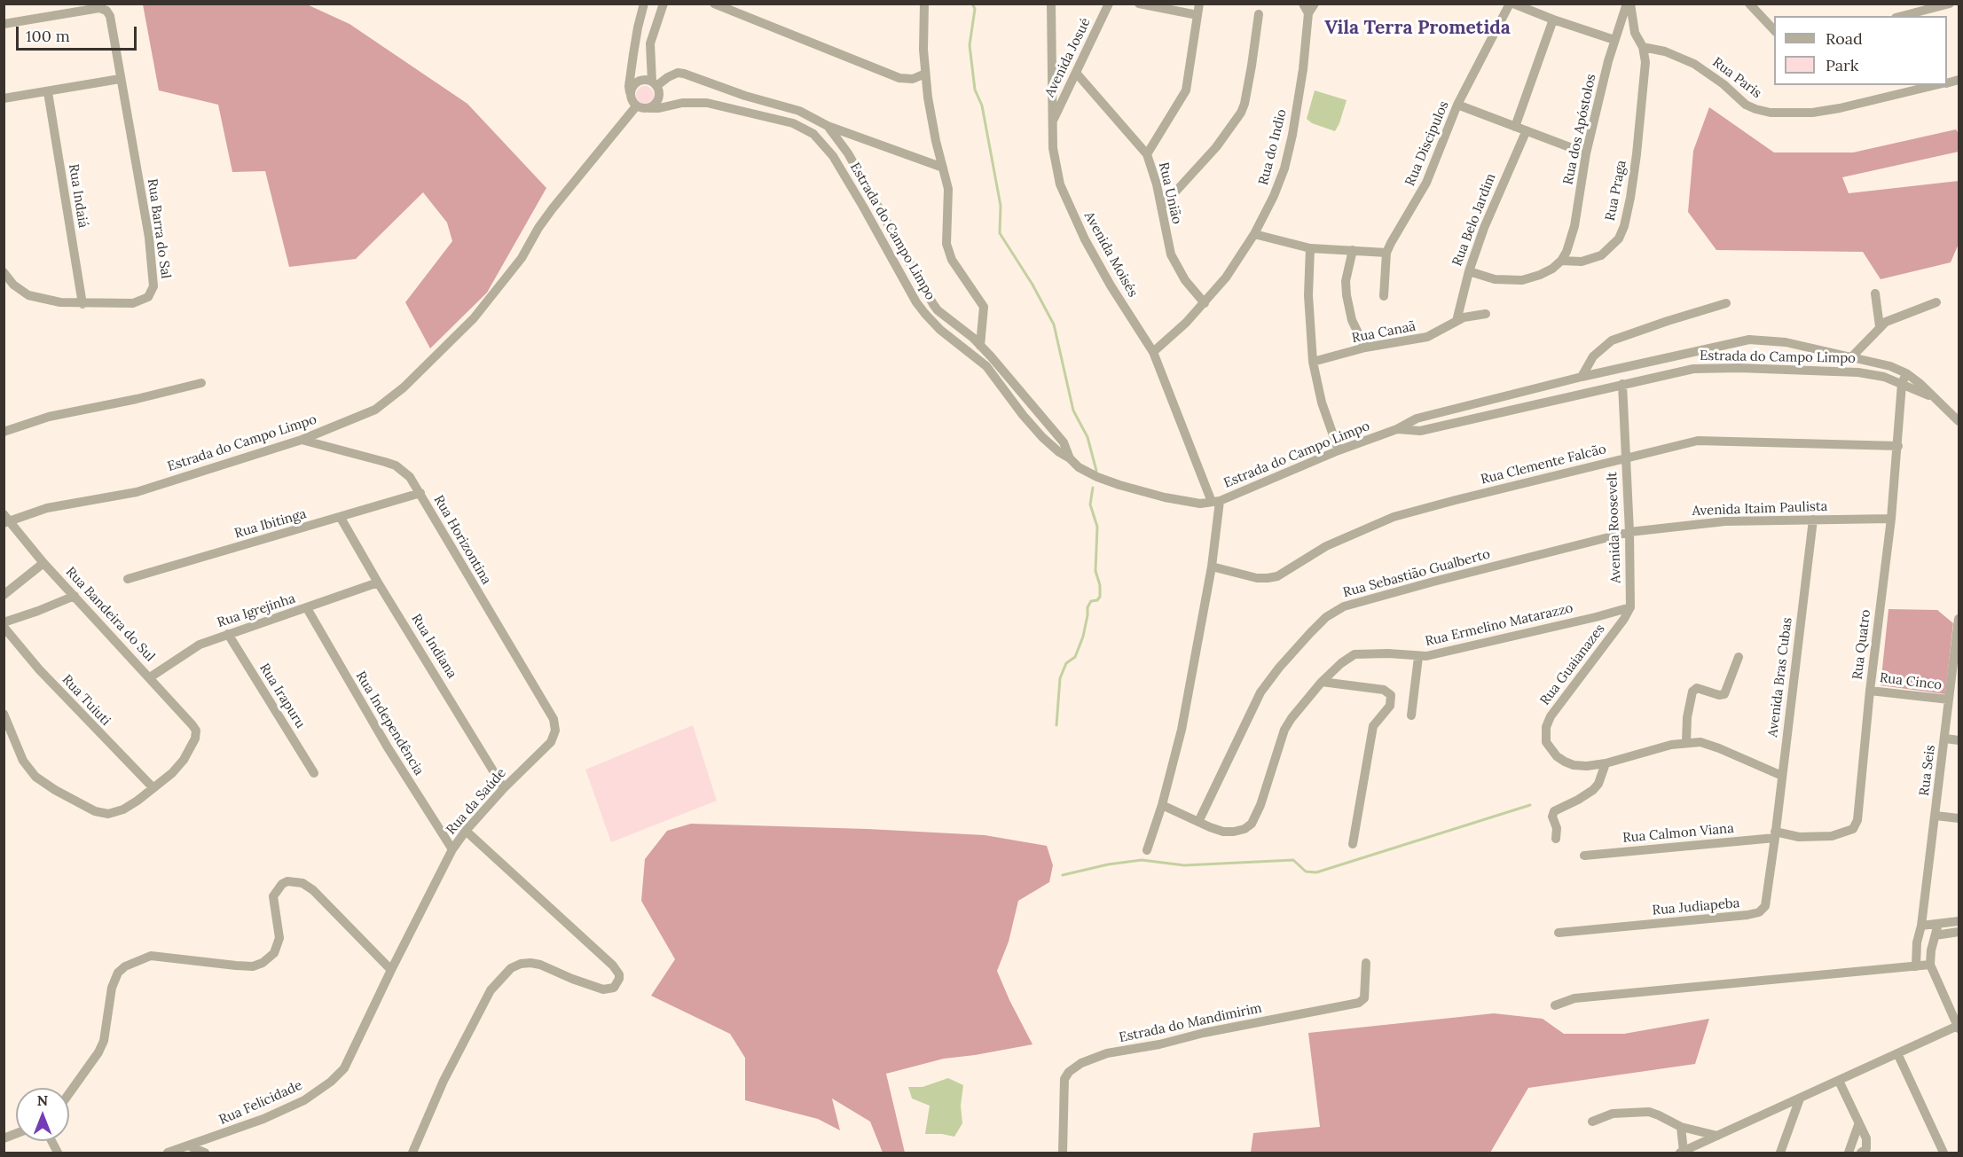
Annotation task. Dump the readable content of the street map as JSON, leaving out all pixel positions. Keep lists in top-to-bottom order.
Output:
{
  "streets": {
    "street": [
      "Avenida Josué",
      "Rua Paris",
      "Rua dos Apóstolos",
      "Rua Discipulos",
      "Rua do Indio",
      "Rua Praga",
      "Rua União",
      "Rua Indaiá",
      "Rua Belo Jardim",
      "Rua Barra do Sal",
      "Estrada do Campo Limpo",
      "Avenida Moisés",
      "Rua Canaã",
      "Rua Clemente Falcão",
      "Avenida Itaim Paulista",
      "Rua Ibitinga",
      "Avenida Roosevelt",
      "Rua Horizontina",
      "Rua Sebastião Gualberto",
      "Rua Igrejinha",
      "Rua Bandeira do Sul",
      "Rua Ermelino Matarazzo",
      "Rua Quatro",
      "Rua Indiana",
      "Rua Guaianazes",
      "Avenida Bras Cubas",
      "Rua Cinco",
      "Rua Irapuru",
      "Rua Tuiuti",
      "Rua Independência",
      "Rua Seis",
      "Rua da Saúde",
      "Rua Calmon Viana",
      "Rua Judiapeba",
      "Estrada do Mandimirim",
      "Rua Felicidade"
    ]
  },
  "crossings": [
    ["Avenida Josué", "Rua União"],
    ["Avenida Josué", "Avenida Moisés"],
    ["Rua Paris", "Rua Praga"],
    ["Rua dos Apóstolos", "Rua Praga"],
    ["Rua do Indio", "Rua União"],
    ["Rua do Indio", "Avenida Moisés"],
    ["Rua Indaiá", "Rua Barra do Sal"],
    ["Rua Belo Jardim", "Rua Canaã"],
    ["Estrada do Campo Limpo", "Avenida Moisés"],
    ["Estrada do Campo Limpo", "Avenida Roosevelt"],
    ["Estrada do Campo Limpo", "Rua Horizontina"],
    ["Estrada do Campo Limpo", "Rua Bandeira do Sul"],
    ["Estrada do Campo Limpo", "Rua Quatro"],
    ["Rua Clemente Falcão", "Avenida Roosevelt"],
    ["Rua Clemente Falcão", "Rua Quatro"],
    ["Avenida Itaim Paulista", "Avenida Roosevelt"],
    ["Avenida Itaim Paulista", "Rua Sebastião Gualberto"],
    ["Avenida Itaim Paulista", "Rua Quatro"],
    ["Avenida Itaim Paulista", "Avenida Bras Cubas"],
    ["Rua Ibitinga", "Rua Horizontina"],
    ["Rua Ibitinga", "Rua Indiana"],
    ["Avenida Roosevelt", "Rua Sebastião Gualberto"],
    ["Avenida Roosevelt", "Rua Ermelino Matarazzo"],
    ["Avenida Roosevelt", "Rua Guaianazes"],
    ["Rua Horizontina", "Rua da Saúde"],
    ["Rua Sebastião Gualberto", "Rua Ermelino Matarazzo"],
    ["Rua Igrejinha", "Rua Bandeira do Sul"],
    ["Rua Igrejinha", "Rua Indiana"],
    ["Rua Igrejinha", "Rua Irapuru"],
    ["Rua Igrejinha", "Rua Independência"],
    ["Rua Bandeira do Sul", "Rua Tuiuti"],
    ["Rua Ermelino Matarazzo", "Rua Guaianazes"],
    ["Rua Quatro", "Avenida Bras Cubas"],
    ["Rua Quatro", "Rua Cinco"],
    ["Rua Quatro", "Rua Calmon Viana"],
    ["Rua Quatro", "Rua Judiapeba"],
    ["Rua Indiana", "Rua da Saúde"],
    ["Rua Guaianazes", "Avenida Bras Cubas"],
    ["Avenida Bras Cubas", "Rua Calmon Viana"],
    ["Avenida Bras Cubas", "Rua Judiapeba"],
    ["Rua Cinco", "Rua Seis"],
    ["Rua Independência", "Rua da Saúde"],
    ["Rua da Saúde", "Rua Felicidade"],
    ["Rua Calmon Viana", "Rua Judiapeba"]
  ],
  "districts": ["Vila Terra Prometida"],
  "legend": ["Road", "Park"],
  "scale_bar": "100 m",
  "north": "top"
}
